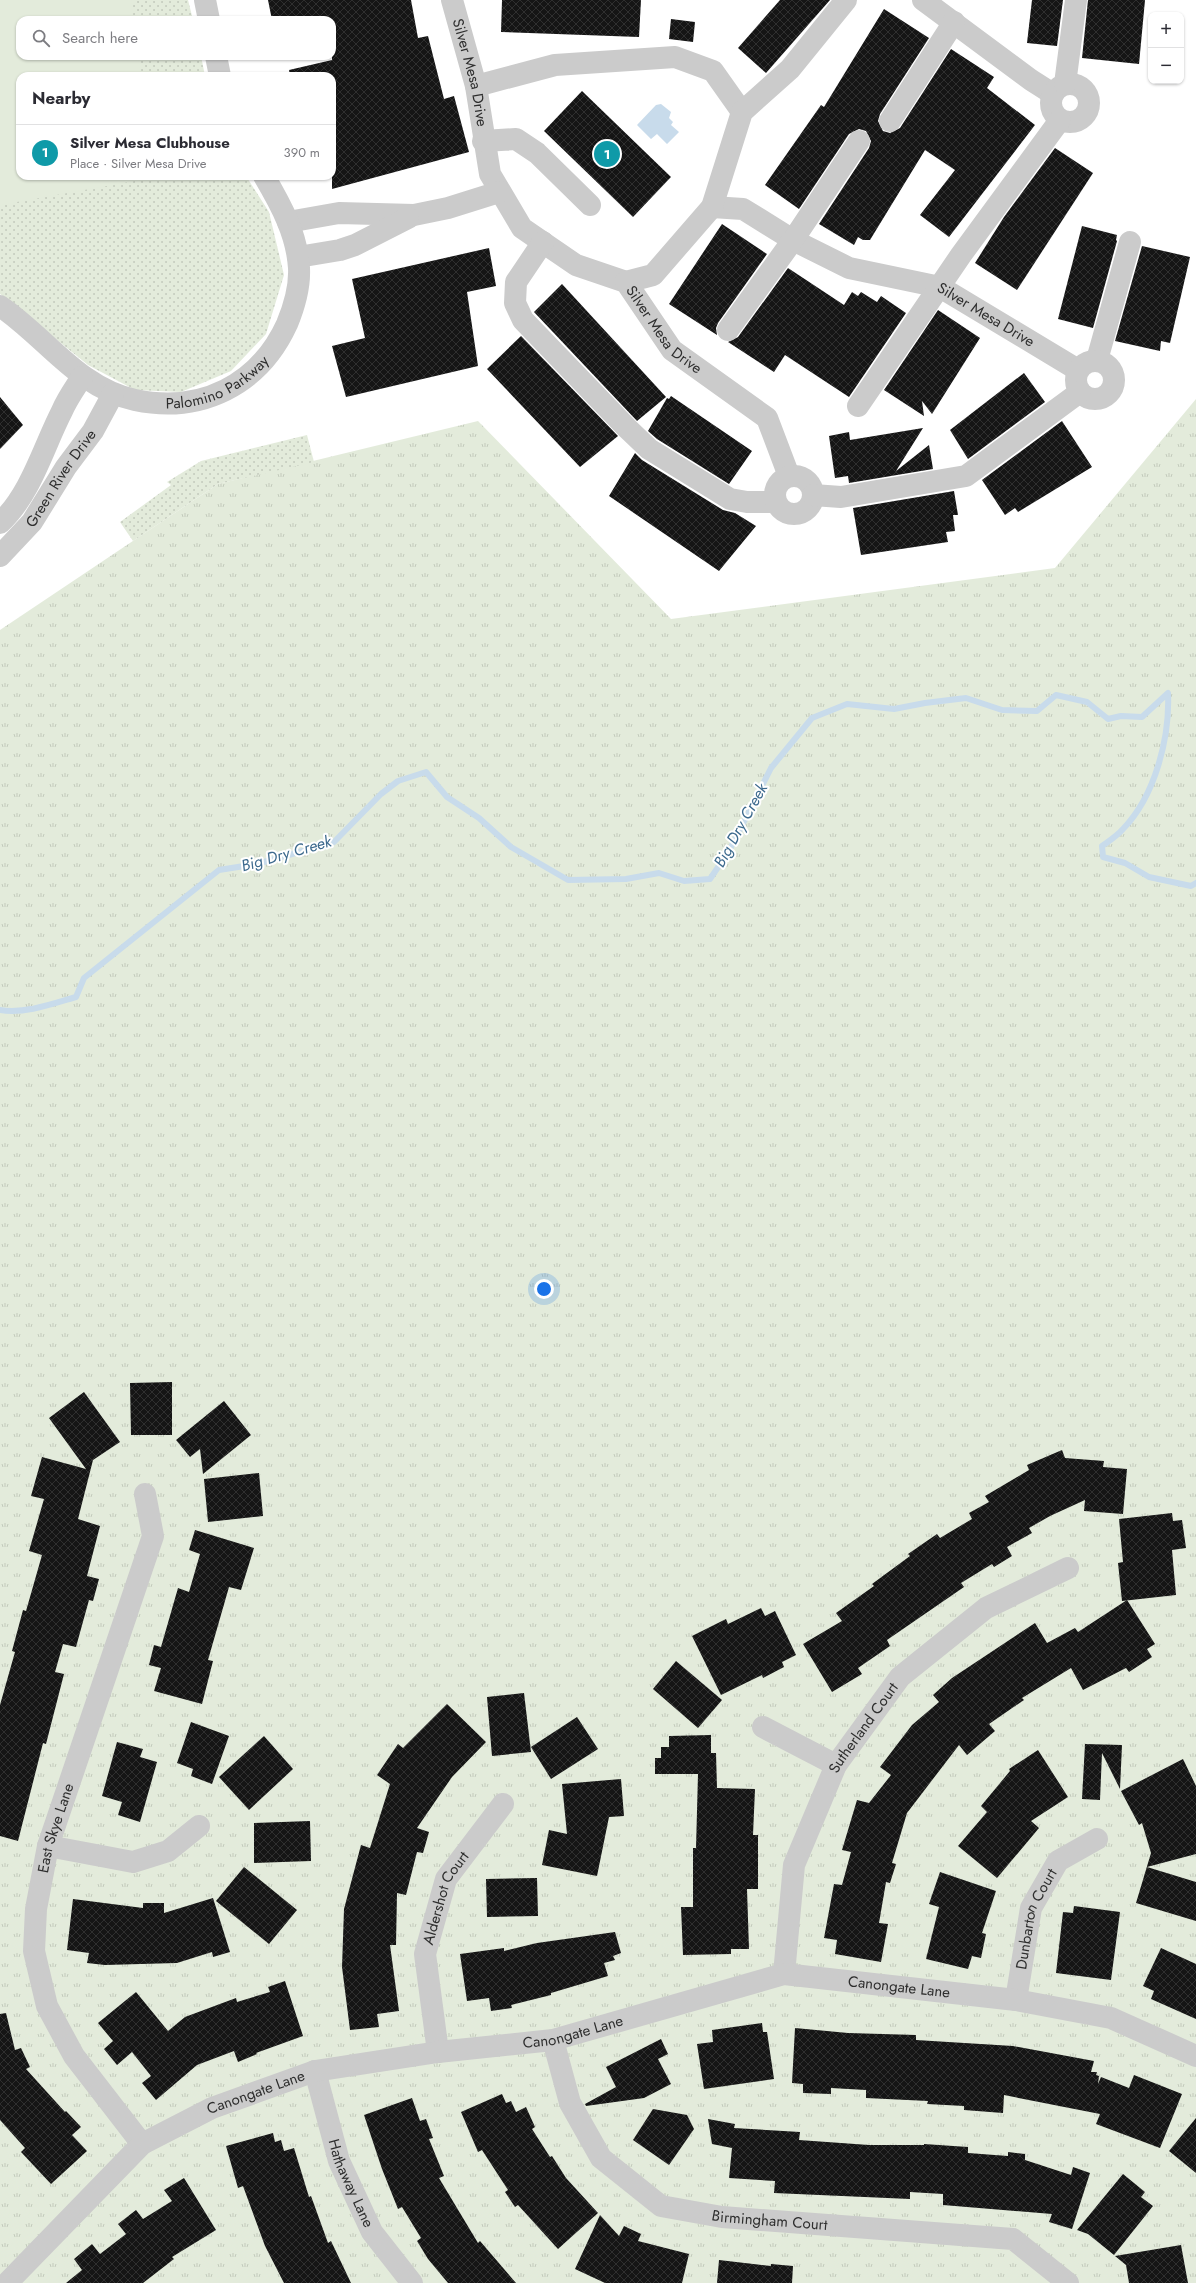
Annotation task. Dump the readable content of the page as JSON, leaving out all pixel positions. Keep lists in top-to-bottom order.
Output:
{
  "streets": {
    "street": [
      "Silver Mesa Drive",
      "Palomino Parkway",
      "Green River Drive",
      "Sutherland Court",
      "East Skye Lane",
      "Aldershot Court",
      "Dunbarton Court",
      "Canongate Lane",
      "Hathaway Lane",
      "Birmingham Court"
    ]
  },
  "crossings": [
    ["Palomino Parkway", "Green River Drive"],
    ["Sutherland Court", "Canongate Lane"],
    ["East Skye Lane", "Canongate Lane"],
    ["Aldershot Court", "Canongate Lane"],
    ["Dunbarton Court", "Canongate Lane"],
    ["Canongate Lane", "Hathaway Lane"],
    ["Canongate Lane", "Birmingham Court"]
  ],
  "water": ["Big Dry Creek"],
  "page": {
    "map_buttons": ["+", "−"],
    "search": "Search here",
    "heading": "Nearby",
    "list": [
      {
        "mark": "1",
        "name": "Silver Mesa Clubhouse",
        "note": "Place · Silver Mesa Drive",
        "value": "390 m"
      }
    ],
    "pins": "1"
  }
}
